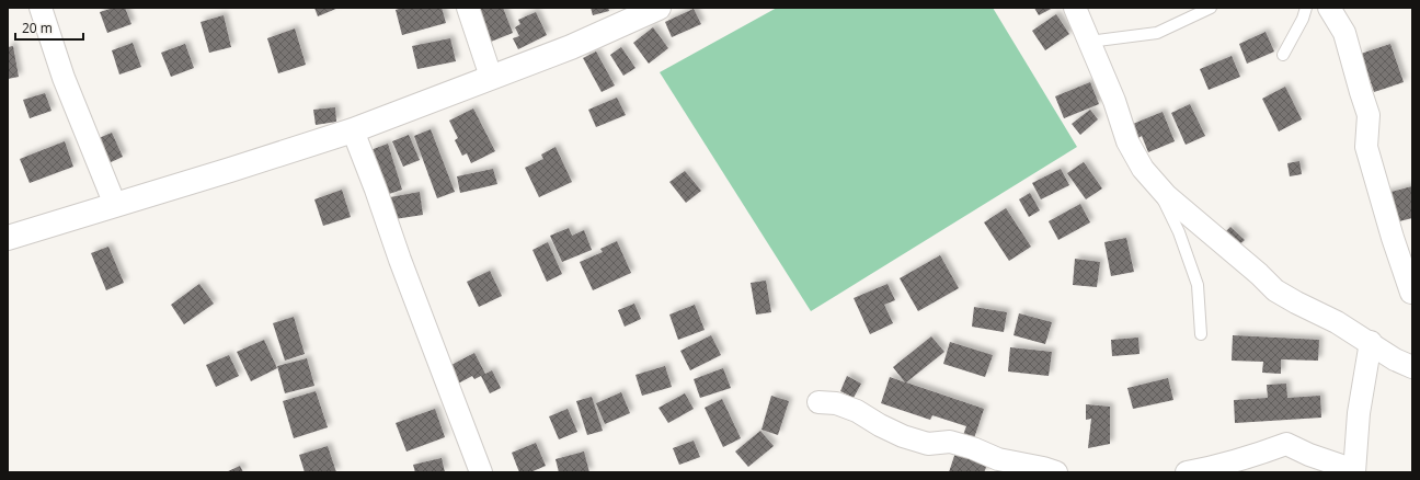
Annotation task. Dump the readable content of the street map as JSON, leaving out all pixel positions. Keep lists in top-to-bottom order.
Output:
{
  "scale_bar": "20 m"
}
